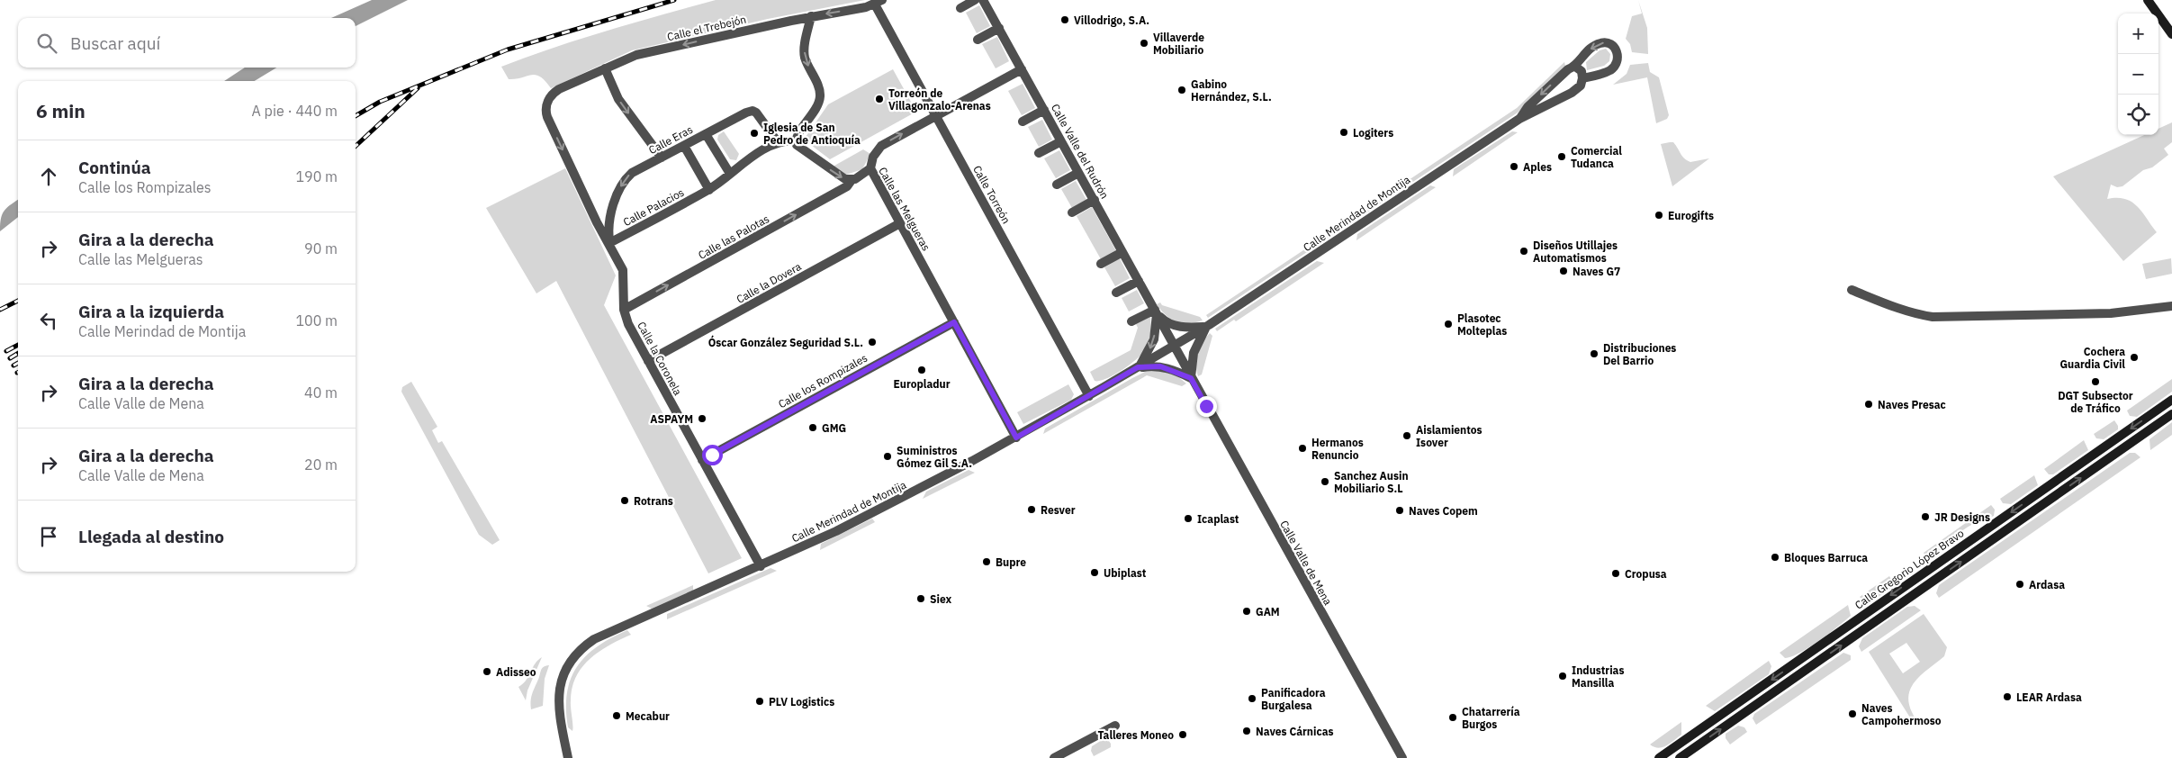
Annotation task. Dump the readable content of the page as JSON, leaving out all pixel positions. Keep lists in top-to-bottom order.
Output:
{
  "streets": {
    "main road": ["Calle Gregorio López Bravo"],
    "street": [
      "Calle el Trebejón",
      "Calle Eras",
      "Calle Valle del Rudrón",
      "Calle Torreón",
      "Calle Palacios",
      "Calle las Melgueras",
      "Calle Merindad de Montija",
      "Calle las Palotas",
      "Calle la Dovera",
      "Calle la Coronela",
      "Calle los Rompizales",
      "Calle Valle de Mena"
    ]
  },
  "crossings": [
    ["Calle el Trebejón", "Calle Torreón"],
    ["Calle el Trebejón", "Calle la Coronela"],
    ["Calle Eras", "Calle Palacios"],
    ["Calle Eras", "Calle la Coronela"],
    ["Calle Valle del Rudrón", "Calle Merindad de Montija"],
    ["Calle Valle del Rudrón", "Calle Valle de Mena"],
    ["Calle Torreón", "Calle Merindad de Montija"],
    ["Calle Palacios", "Calle la Coronela"],
    ["Calle las Melgueras", "Calle Merindad de Montija"],
    ["Calle las Melgueras", "Calle las Palotas"],
    ["Calle las Melgueras", "Calle la Dovera"],
    ["Calle las Melgueras", "Calle los Rompizales"],
    ["Calle Merindad de Montija", "Calle la Coronela"],
    ["Calle Merindad de Montija", "Calle Valle de Mena"],
    ["Calle las Palotas", "Calle la Coronela"],
    ["Calle la Dovera", "Calle la Coronela"],
    ["Calle la Coronela", "Calle los Rompizales"]
  ],
  "one_way": ["Calle el Trebejón", "Calle Eras", "Calle las Palotas"],
  "places": [
    "Villodrigo, S.A.",
    "Villaverde Mobiliario",
    "Gabino Hernández, S.L.",
    "Torreón de Villagonzalo-Arenas",
    "Logiters",
    "Iglesia de San Pedro de Antioquía",
    "Comercial Tudanca",
    "Aples",
    "Eurogifts",
    "Diseños Utillajes Automatismos",
    "Naves G7",
    "Plasotec Molteplas",
    "Óscar González Seguridad S.L.",
    "Distribuciones Del Barrio",
    "Cochera Guardia Civil",
    "Europladur",
    "DGT Subsector de Tráfico",
    "Naves Presac",
    "ASPAYM",
    "GMG",
    "Aislamientos Isover",
    "Hermanos Renuncio",
    "Suministros Gómez Gil S.A.",
    "Sanchez Ausin Mobiliario S.L",
    "Rotrans",
    "Resver",
    "Naves Copem",
    "JR Designs",
    "Icaplast",
    "Bloques Barruca",
    "Bupre",
    "Ubiplast",
    "Cropusa",
    "Ardasa",
    "Siex",
    "GAM",
    "Adisseo",
    "Industrias Mansilla",
    "LEAR Ardasa",
    "Panificadora Burgalesa",
    "PLV Logistics",
    "Naves Campohermoso",
    "Mecabur",
    "Chatarrería Burgos",
    "Naves Cárnicas",
    "Talleres Moneo"
  ],
  "page": {
    "map_buttons": ["+", "−"],
    "search": "Buscar aquí",
    "heading": ["6 min", "A pie · 440 m"],
    "list": [
      ["Continúa", "Calle los Rompizales", "190 m"],
      ["Gira a la derecha", "Calle las Melgueras", "90 m"],
      ["Gira a la izquierda", "Calle Merindad de Montija", "100 m"],
      ["Gira a la derecha", "Calle Valle de Mena", "40 m"],
      ["Gira a la derecha", "Calle Valle de Mena", "20 m"],
      "Llegada al destino"
    ]
  }
}
